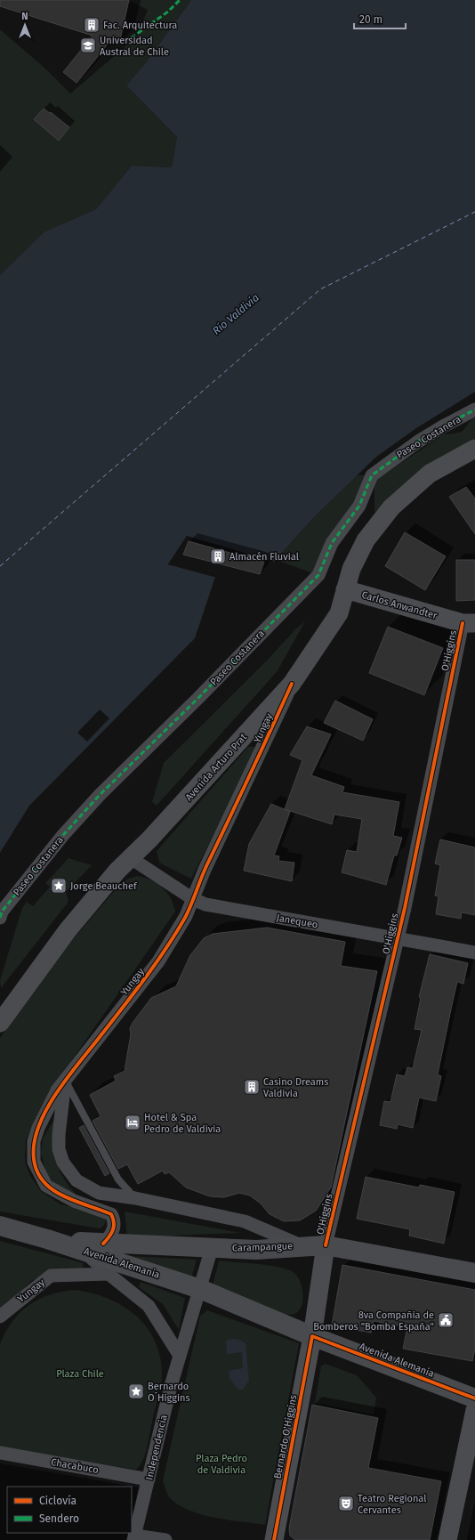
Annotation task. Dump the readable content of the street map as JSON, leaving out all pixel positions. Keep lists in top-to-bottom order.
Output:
{
  "streets": {
    "main road": [
      "Carlos Anwandter",
      "Avenida Arturo Prat",
      "Carampangue",
      "Avenida Alemania",
      "Bernardo O'Higgins"
    ],
    "street": [
      "Paseo Costanera",
      "O'Higgins",
      "Yungay",
      "Janequeo",
      "Independencia",
      "Chacabuco"
    ]
  },
  "crossings": [
    ["Carlos Anwandter", "O'Higgins"],
    ["Carlos Anwandter", "Avenida Arturo Prat"],
    ["O'Higgins", "Janequeo"],
    ["O'Higgins", "Carampangue"],
    ["O'Higgins", "Bernardo O'Higgins"],
    ["Yungay", "Avenida Arturo Prat"],
    ["Yungay", "Janequeo"],
    ["Yungay", "Carampangue"],
    ["Avenida Arturo Prat", "Janequeo"],
    ["Carampangue", "Avenida Alemania"],
    ["Carampangue", "Bernardo O'Higgins"],
    ["Carampangue", "Independencia"],
    ["Avenida Alemania", "Bernardo O'Higgins"],
    ["Avenida Alemania", "Independencia"],
    ["Independencia", "Chacabuco"]
  ],
  "water": ["Río Valdivia"],
  "parks": ["Plaza Chile", "Plaza Pedro de Valdivia"],
  "places": {
    "building": ["Fac. Arquitectura", "Almacén Fluvial", "Casino Dreams Valdivia"],
    "school or university": ["Universidad Austral de Chile"],
    "place": ["Jorge Beauchef", "Bernardo O´Higgins"],
    "hotel": ["Hotel & Spa Pedro de Valdivia"],
    "public building": ["8va Compañia de Bomberos \"Bomba España\""],
    "theatre": ["Teatro Regional Cervantes"]
  },
  "legend": ["Ciclovía", "Sendero"],
  "scale_bar": "20 m",
  "north": "top"
}
